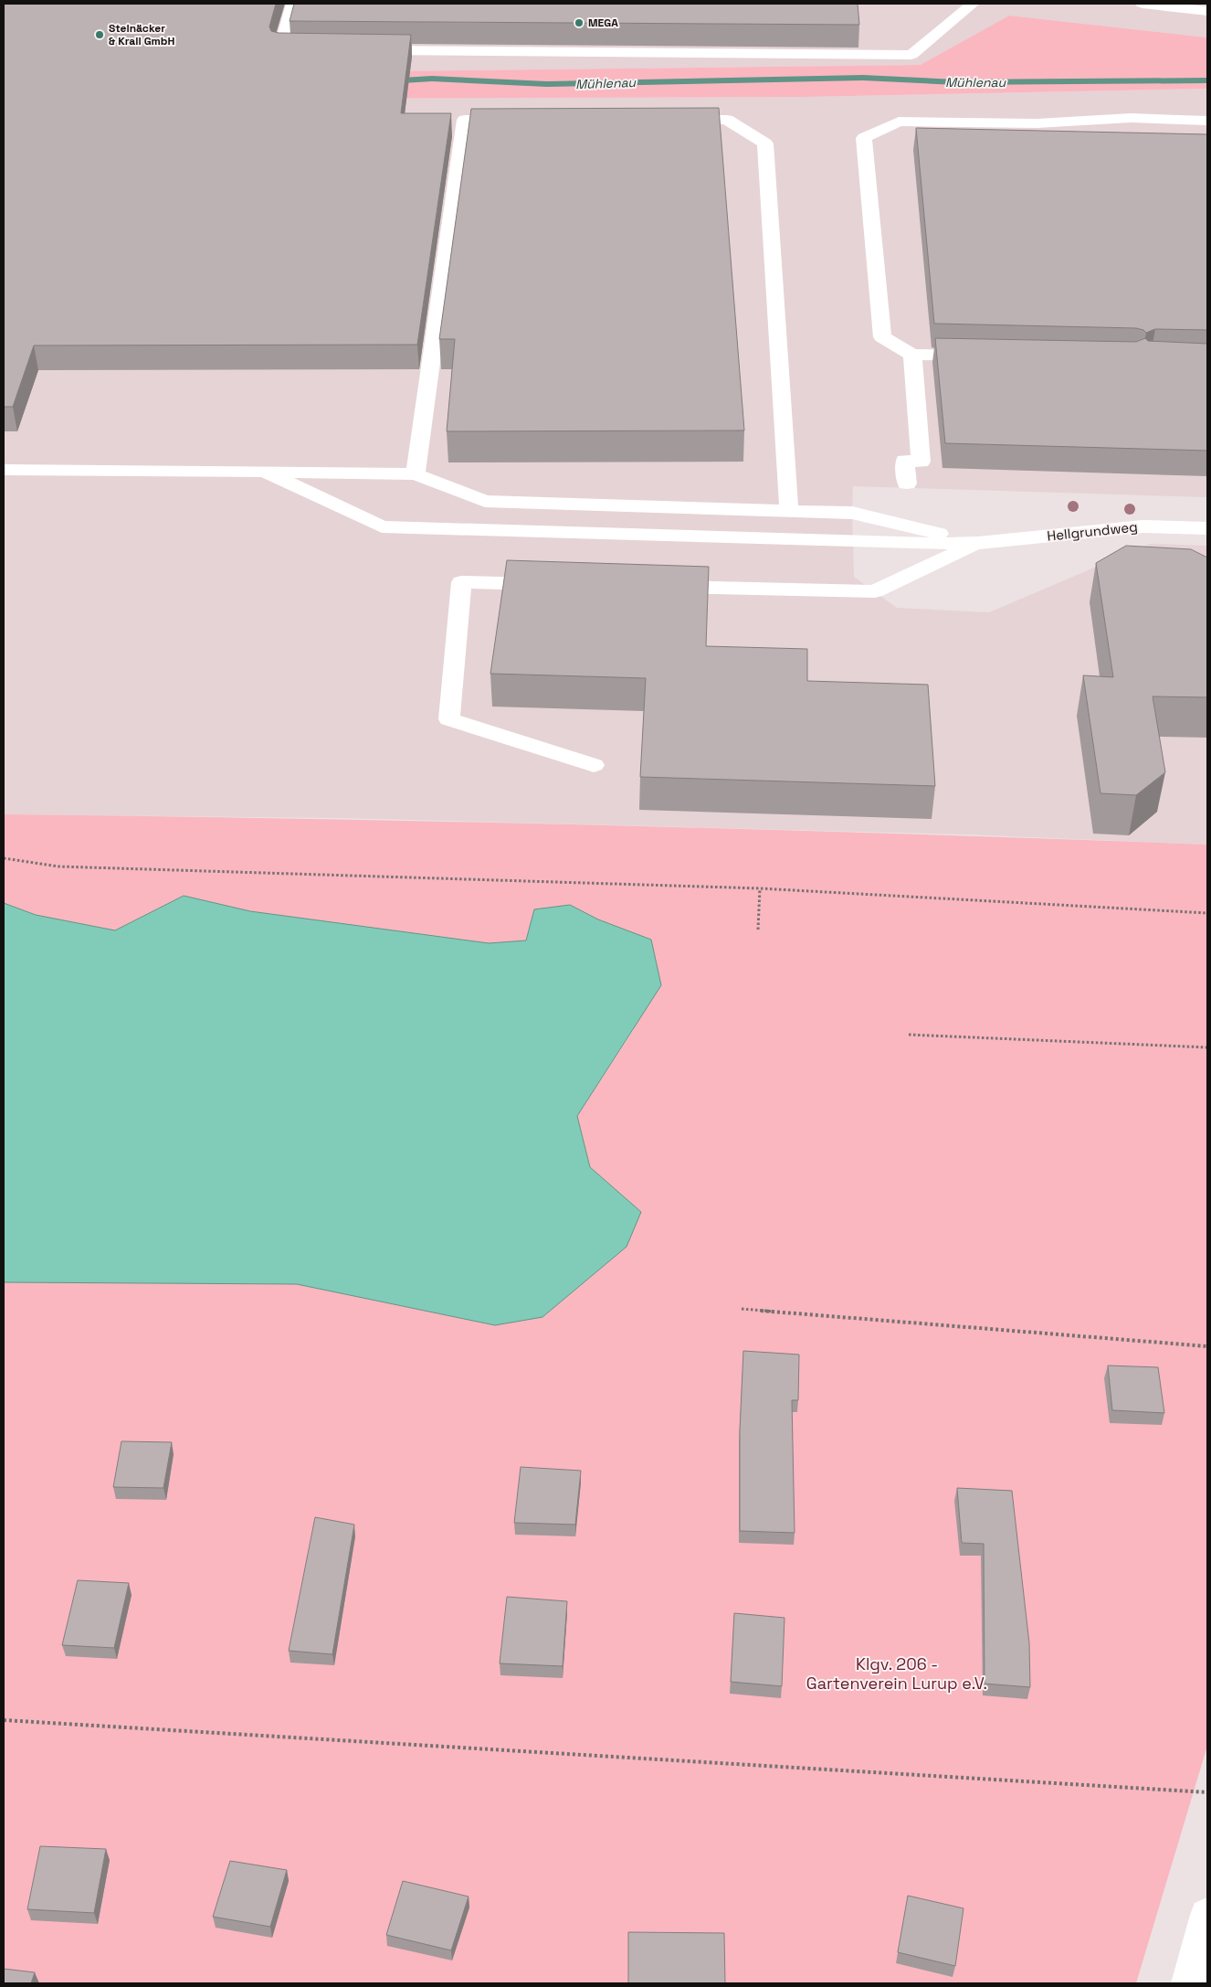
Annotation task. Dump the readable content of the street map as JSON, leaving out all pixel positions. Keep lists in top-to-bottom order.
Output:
{
  "streets": {
    "street": ["Hellgrundweg"]
  },
  "water": ["Mühlenau"],
  "parks": ["Klgv. 206 - Gartenverein Lurup e.V."],
  "places": ["MEGA", "Steinäcker & Krall GmbH"]
}
